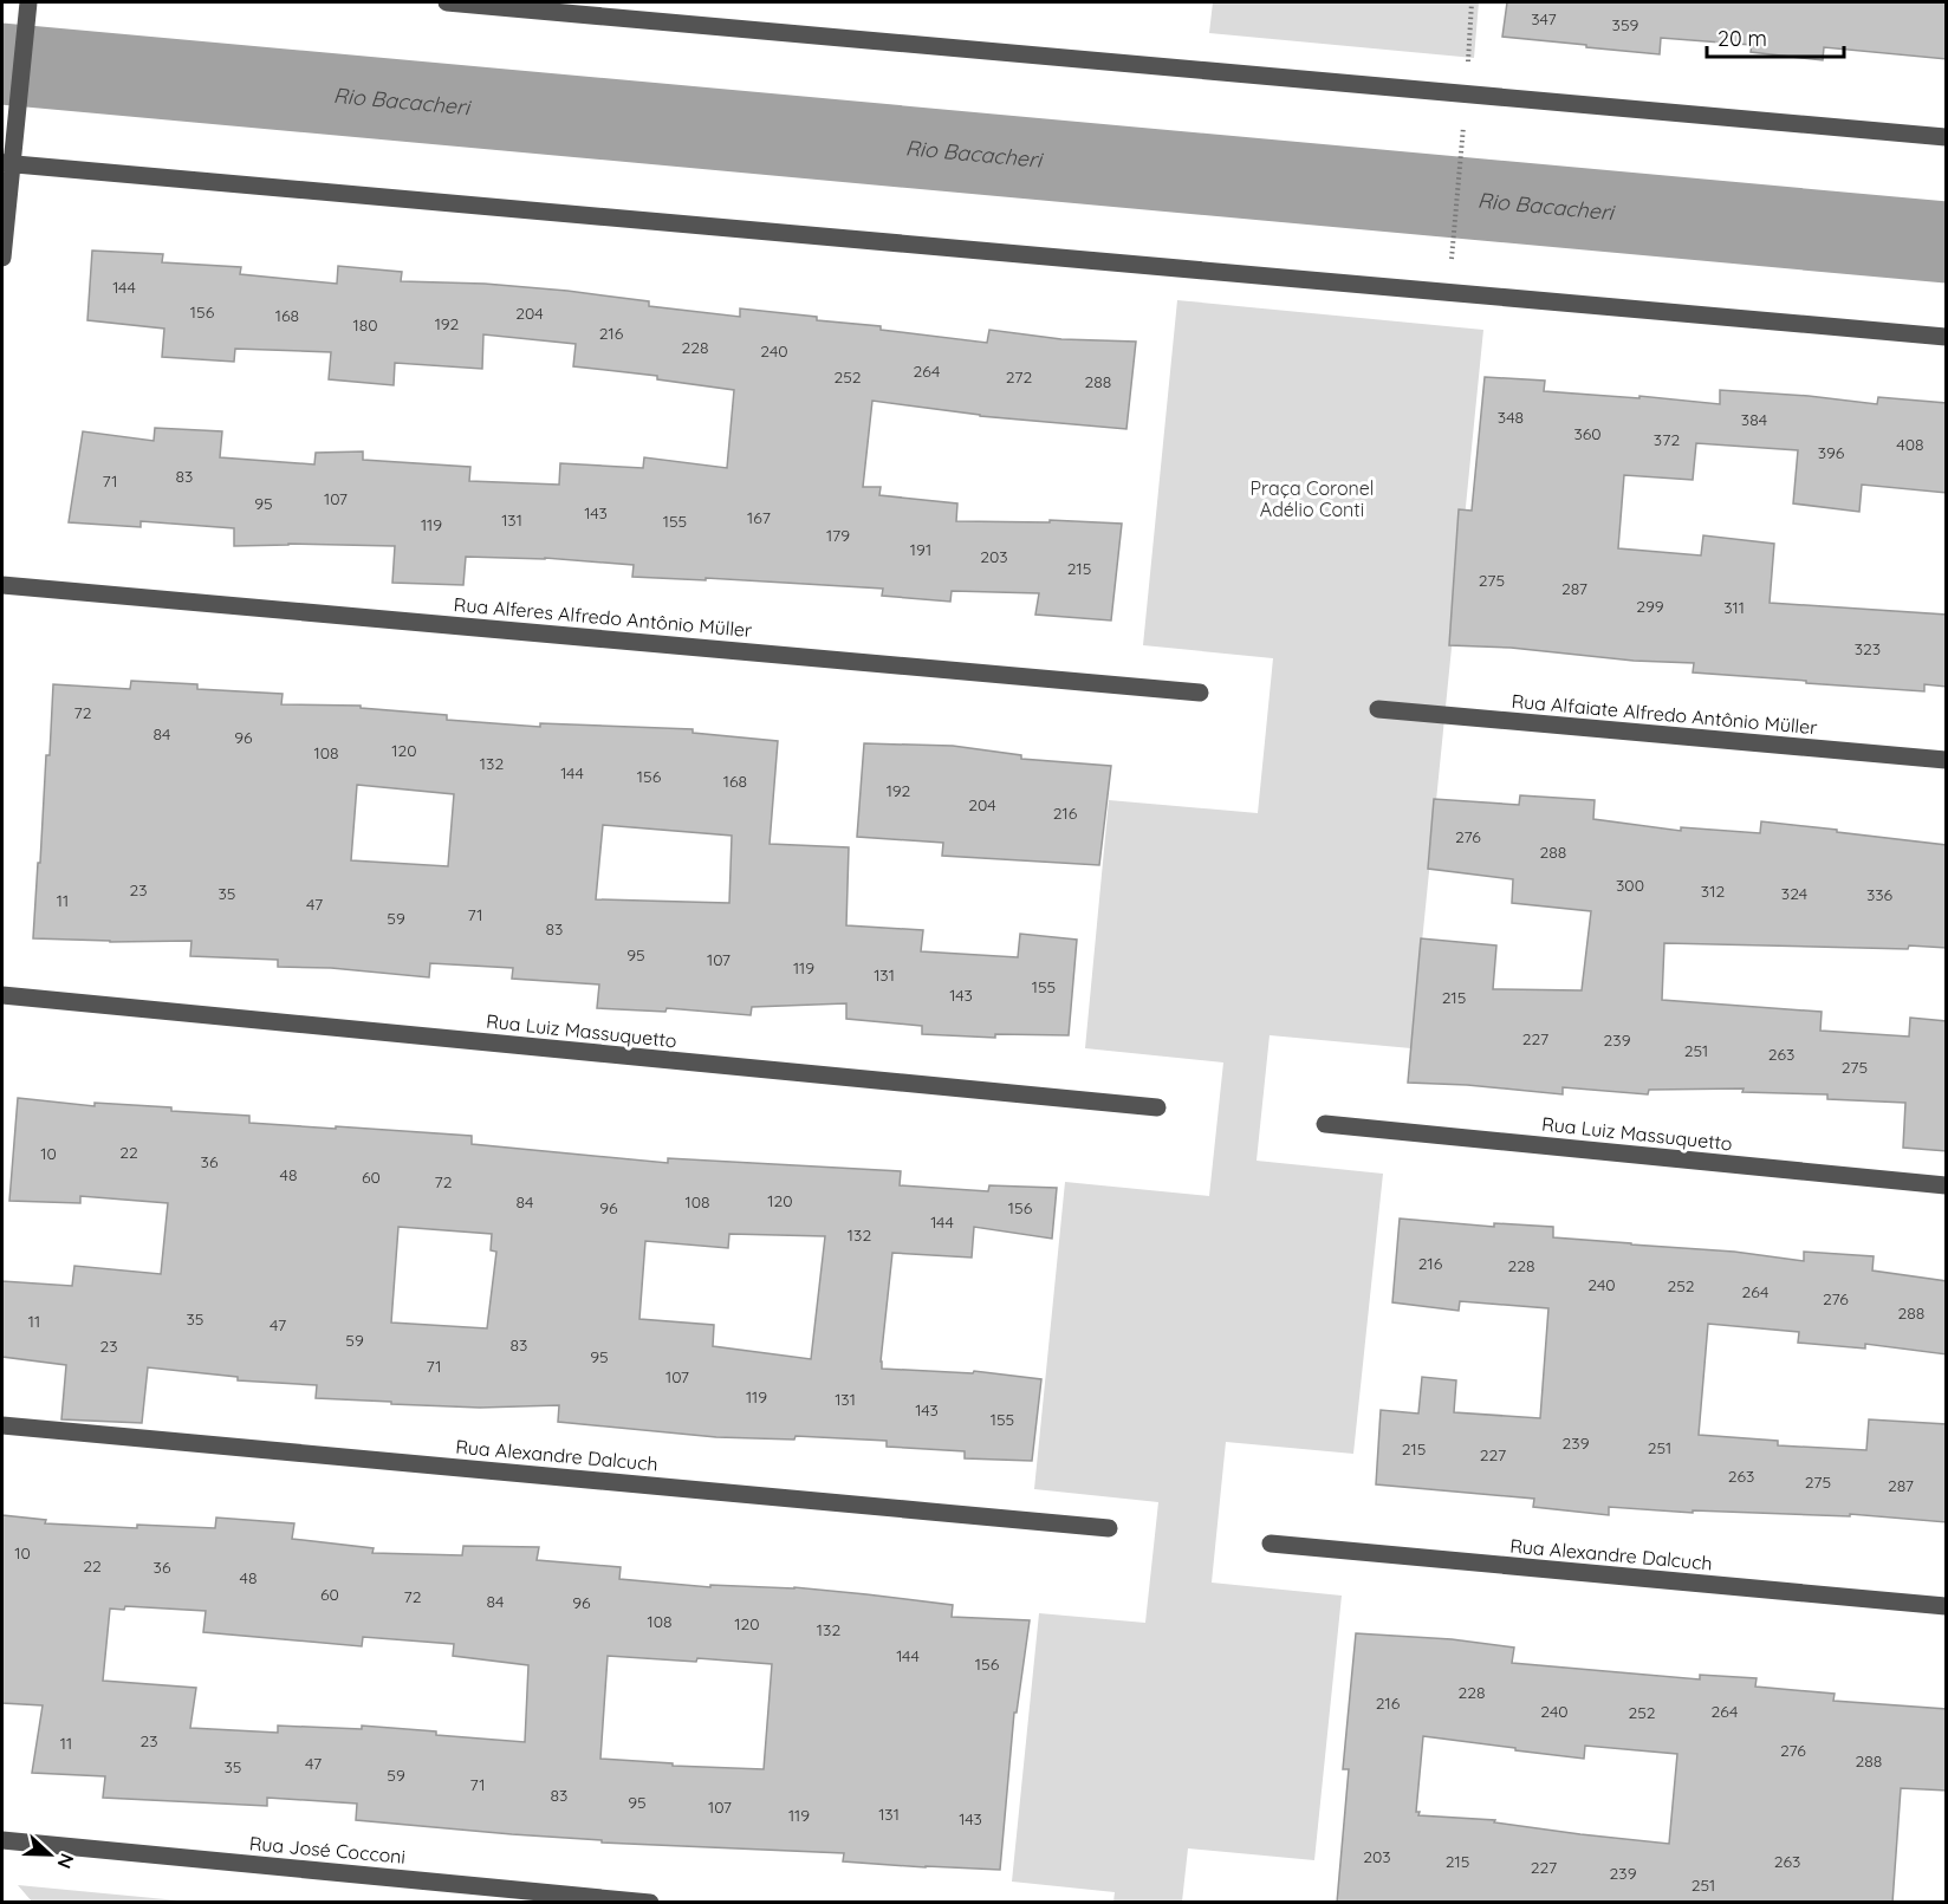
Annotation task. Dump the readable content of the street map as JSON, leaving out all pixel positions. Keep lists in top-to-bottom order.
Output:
{
  "streets": {
    "street": [
      "Rua Alferes Alfredo Antônio Müller",
      "Rua Alfaiate Alfredo Antônio Müller",
      "Rua Luiz Massuquetto",
      "Rua Alexandre Dalcuch",
      "Rua José Cocconi"
    ]
  },
  "water": ["Rio Bacacheri"],
  "parks": ["Praça Coronel Adélio Conti"],
  "house_numbers": [
    "347",
    "359",
    "144",
    "156",
    "204",
    "168",
    "192",
    "180",
    "216",
    "228",
    "240",
    "264",
    "252",
    "272",
    "288",
    "348",
    "384",
    "360",
    "372",
    "408",
    "396",
    "83",
    "71",
    "107",
    "95",
    "143",
    "167",
    "131",
    "155",
    "119",
    "179",
    "191",
    "203",
    "215",
    "275",
    "287",
    "299",
    "311",
    "323",
    "72",
    "84",
    "96",
    "120",
    "108",
    "132",
    "144",
    "156",
    "168",
    "192",
    "204",
    "216",
    "276",
    "288",
    "300",
    "23",
    "312",
    "35",
    "324",
    "336",
    "11",
    "47",
    "71",
    "59",
    "83",
    "95",
    "107",
    "119",
    "131",
    "155",
    "143",
    "215",
    "227",
    "239",
    "251",
    "263",
    "275",
    "22",
    "10",
    "36",
    "48",
    "60",
    "72",
    "120",
    "84",
    "108",
    "96",
    "156",
    "144",
    "132",
    "216",
    "228",
    "240",
    "252",
    "264",
    "276",
    "288",
    "35",
    "11",
    "47",
    "59",
    "83",
    "23",
    "95",
    "71",
    "107",
    "119",
    "131",
    "143",
    "155",
    "239",
    "251",
    "215",
    "227",
    "263",
    "275",
    "287",
    "10",
    "22",
    "36",
    "48",
    "60",
    "72",
    "84",
    "96",
    "108",
    "120",
    "132",
    "144",
    "156",
    "228",
    "216",
    "240",
    "264",
    "252",
    "23",
    "11",
    "276",
    "288",
    "47",
    "35",
    "59",
    "71",
    "83",
    "95",
    "107",
    "131",
    "119",
    "143",
    "203",
    "215",
    "263",
    "227",
    "239",
    "251"
  ],
  "scale_bar": "20 m",
  "north": "right"
}
